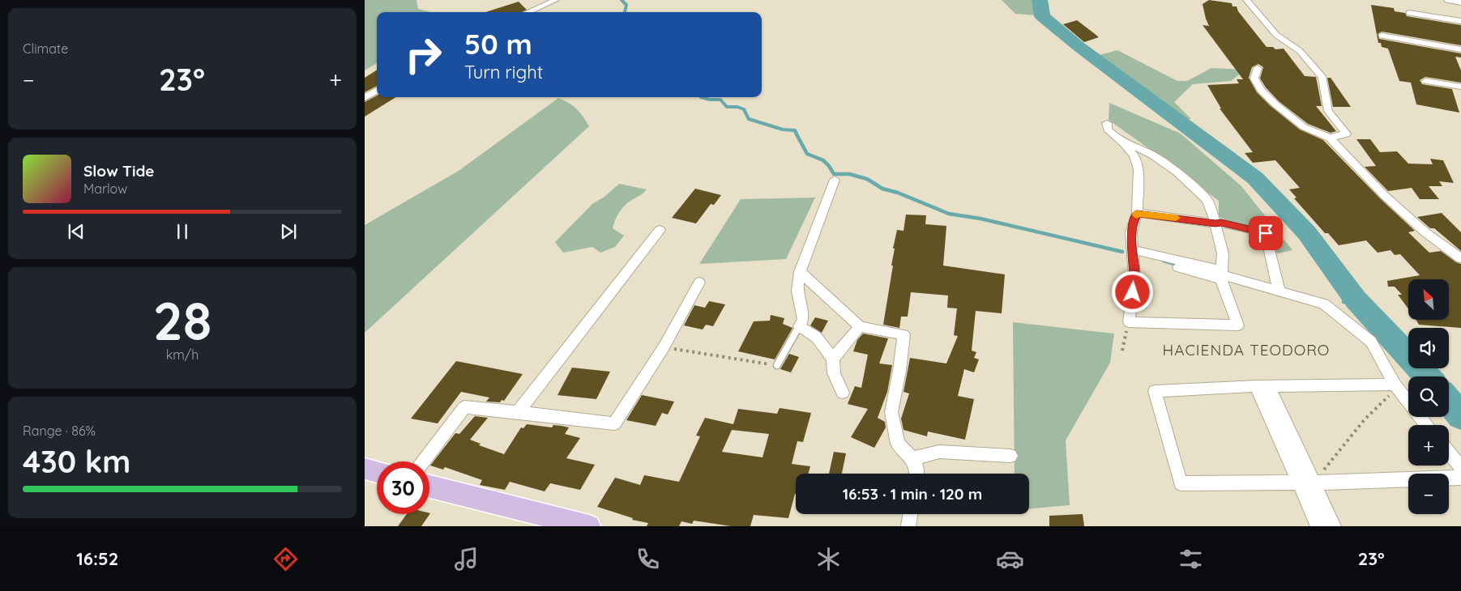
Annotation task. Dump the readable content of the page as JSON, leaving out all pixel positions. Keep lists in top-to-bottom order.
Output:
{
  "districts": ["HACIENDA TEODORO"],
  "north": "top left",
  "page": {
    "tile": [
      "Climate",
      ["28", "km/h"],
      ["Range · 86%", "430 km"]
    ],
    "turn": ["50 m", "Turn right"],
    "heat": ["−", "23°", "+"],
    "song": ["Slow Tide", "Marlow"],
    "map_buttons": ["+", "−"],
    "limit": "30",
    "trip": "16:53 · 1 min · 120 m",
    "tabs": ["16:52", "23°"]
  }
}
